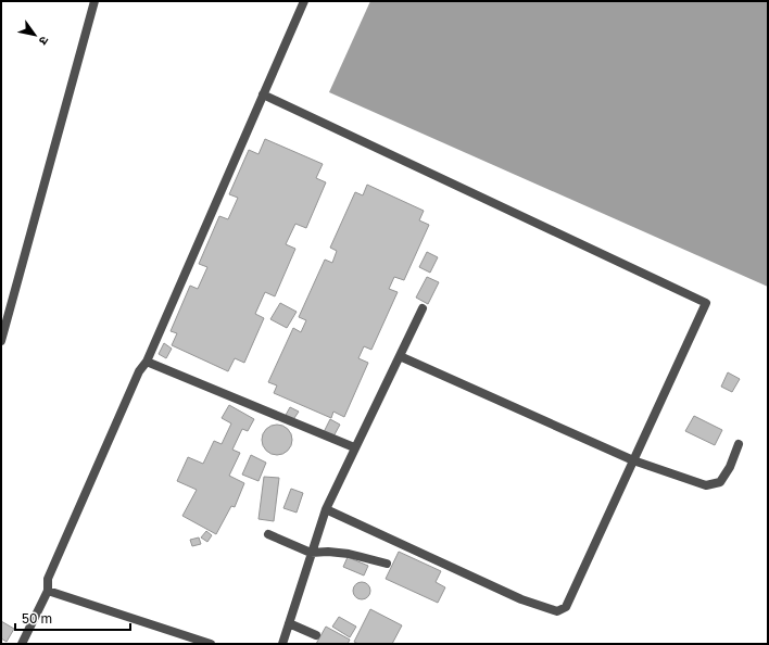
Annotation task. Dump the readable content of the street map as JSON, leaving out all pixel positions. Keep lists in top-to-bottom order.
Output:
{
  "scale_bar": "50 m",
  "north": "bottom right"
}
